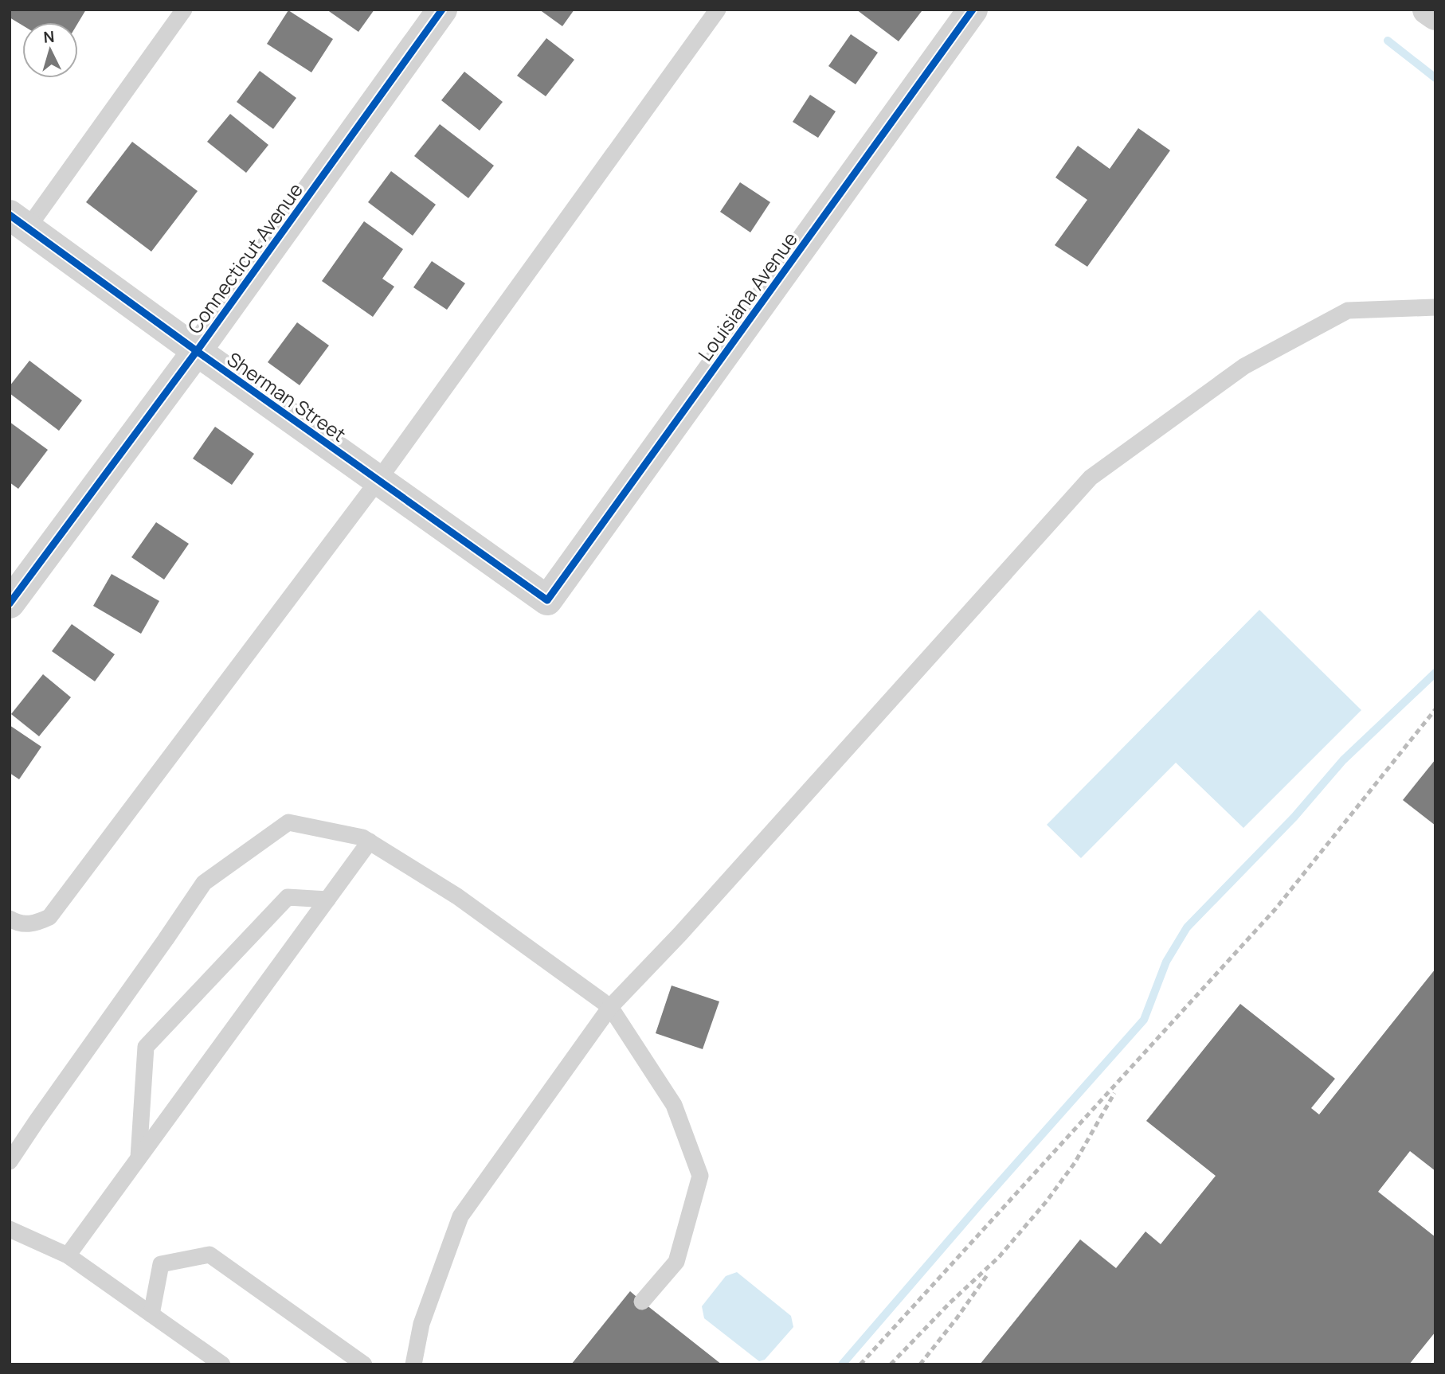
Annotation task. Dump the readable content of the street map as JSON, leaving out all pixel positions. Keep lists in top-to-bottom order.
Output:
{
  "streets": {
    "street": ["Connecticut Avenue", "Louisiana Avenue", "Sherman Street"]
  },
  "crossings": [
    ["Connecticut Avenue", "Sherman Street"],
    ["Louisiana Avenue", "Sherman Street"]
  ],
  "north": "top"
}
